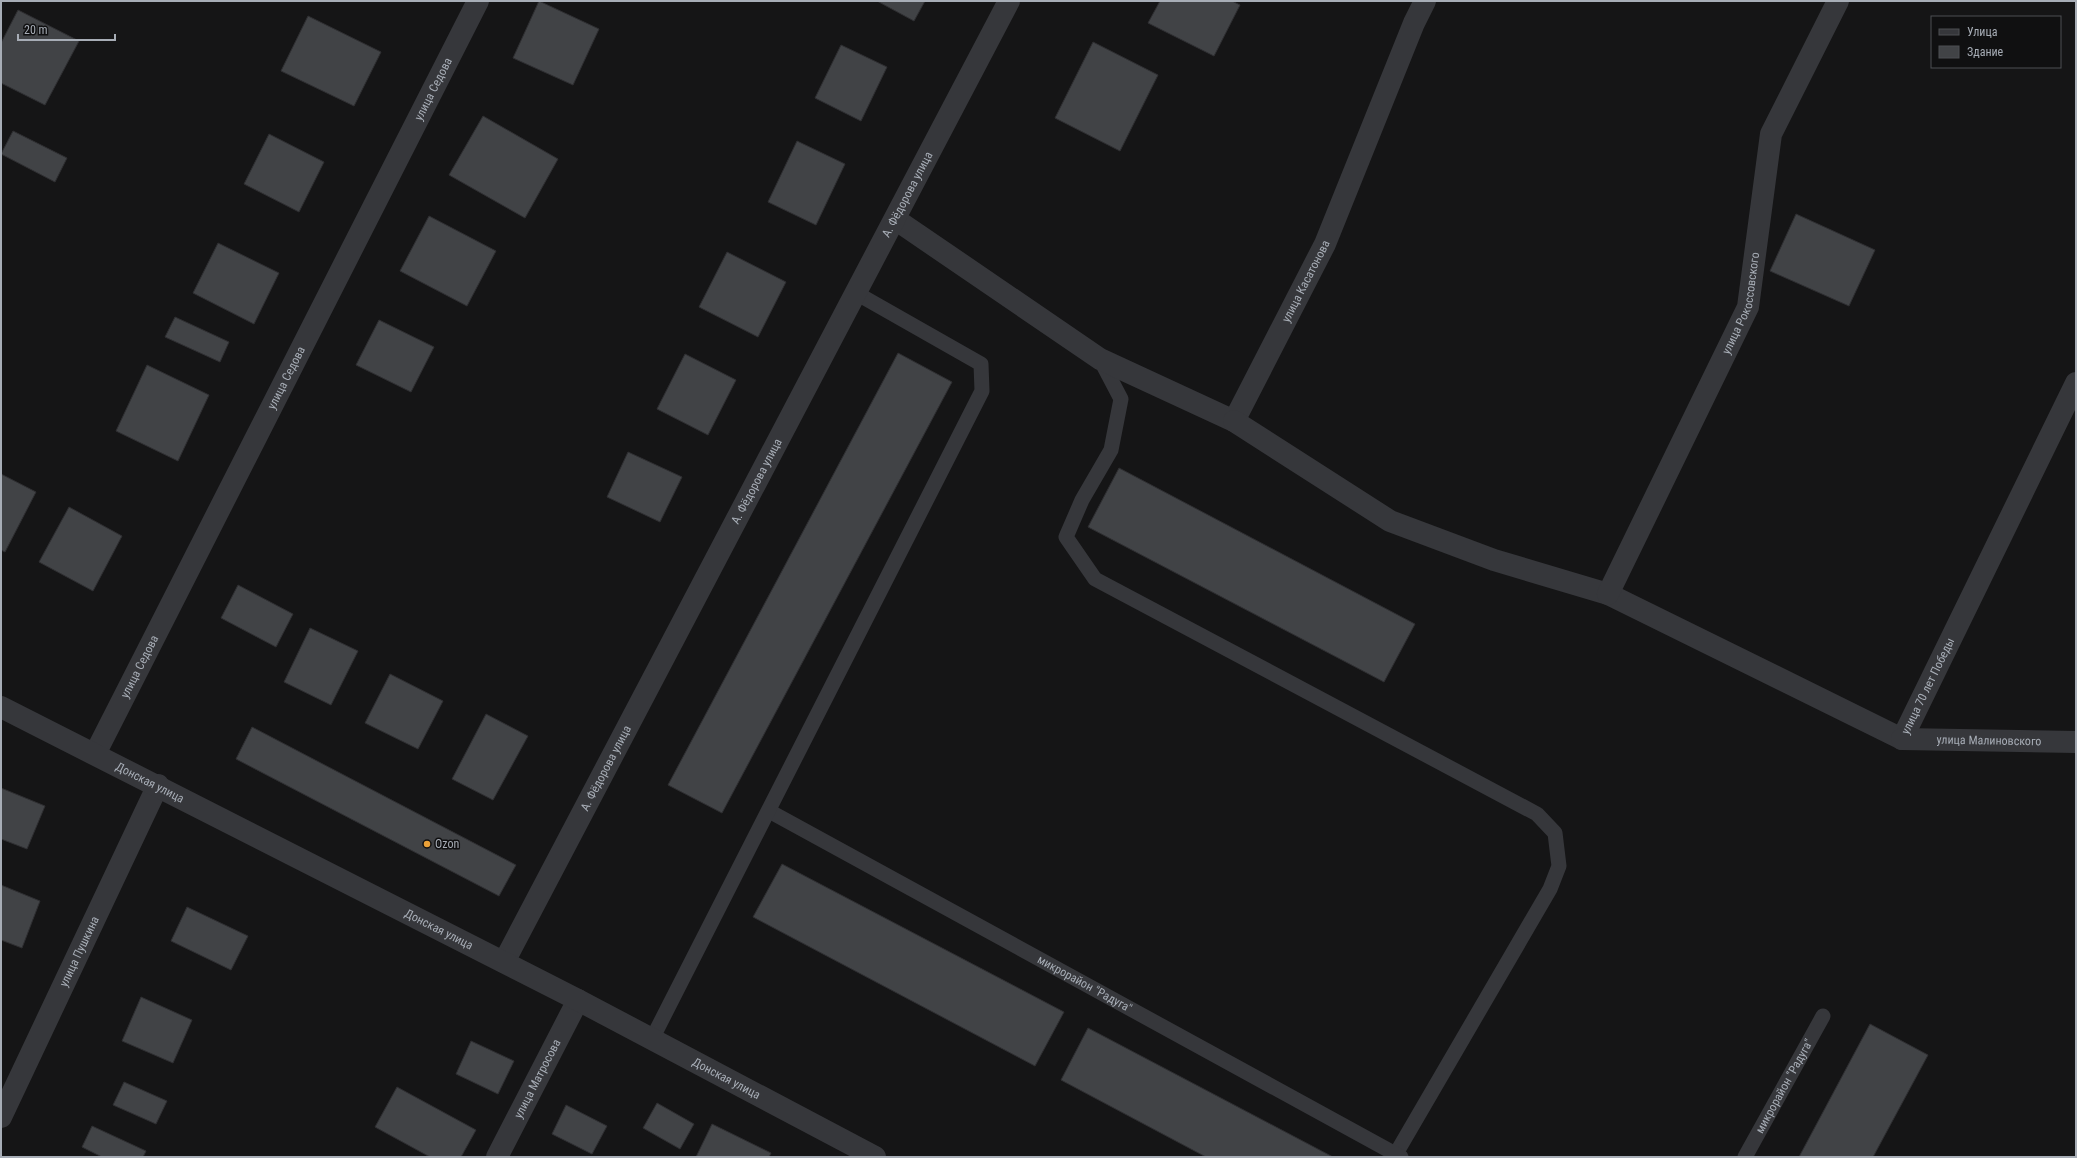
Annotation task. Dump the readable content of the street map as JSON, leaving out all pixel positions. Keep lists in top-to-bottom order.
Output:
{
  "streets": {
    "street": [
      "улица Седова",
      "А. Фёдорова улица",
      "улица Касатонова",
      "улица Рокоссовского",
      "улица 70 лет Победы",
      "улица Малиновского",
      "Донская улица",
      "улица Пушкина",
      "улица Матросова"
    ],
    "lane": ["микрорайон \"Радуга\""]
  },
  "crossings": [
    ["улица Седова", "Донская улица"],
    ["А. Фёдорова улица", "Донская улица"],
    ["улица Касатонова", "улица 70 лет Победы"],
    ["улица Рокоссовского", "улица 70 лет Победы"],
    ["улица 70 лет Победы", "улица Малиновского"],
    ["Донская улица", "улица Пушкина"],
    ["Донская улица", "улица Матросова"]
  ],
  "places": ["Ozon"],
  "legend": ["Улица", "Здание"],
  "scale_bar": "20 m"
}
